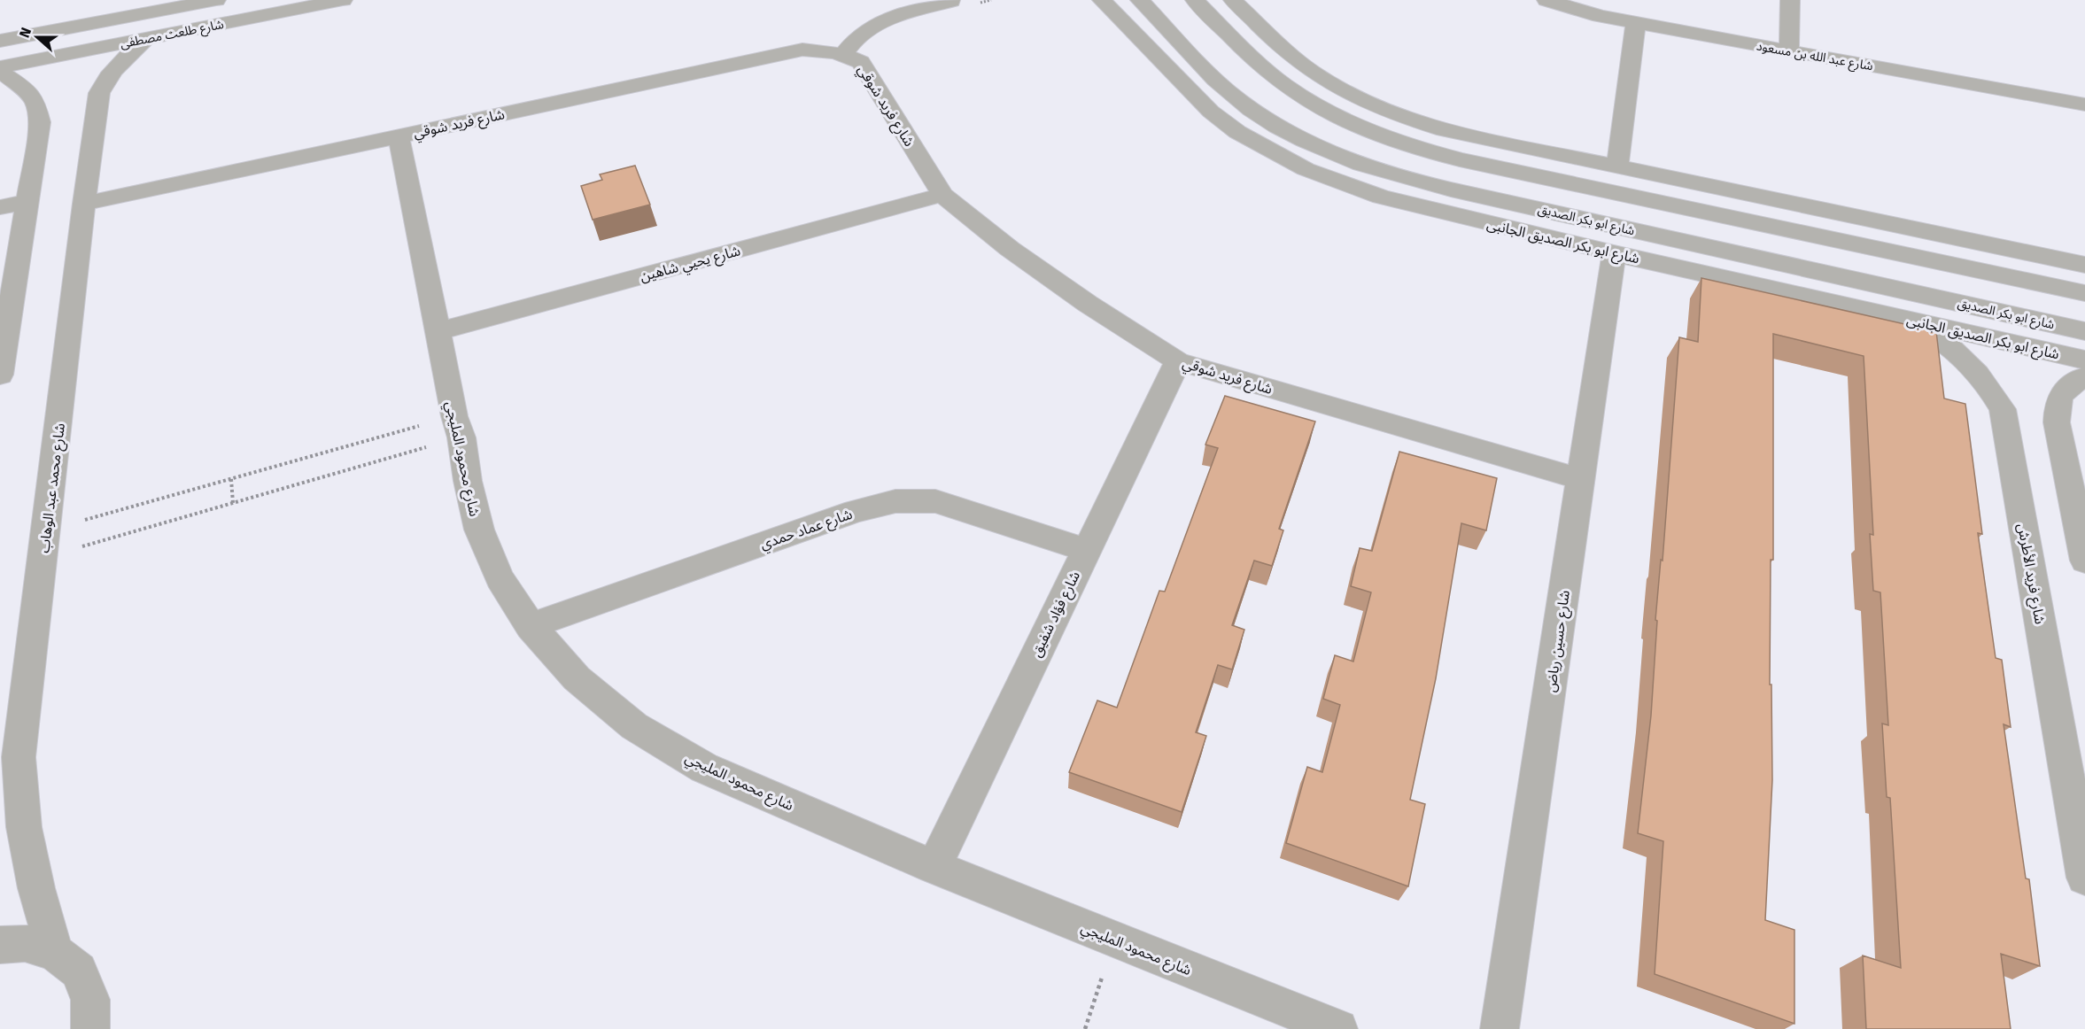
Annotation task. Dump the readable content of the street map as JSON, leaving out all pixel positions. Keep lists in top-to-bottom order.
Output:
{
  "streets": {
    "street": [
      "شارع طلعت مصطفى",
      "شارع عبد الله بن مسعود",
      "شارع فريد شوقي",
      "شارع ابو بكر الصديق",
      "شارع ابو بكر الصديق الجانبى",
      "شارع يحيي شاهين",
      "شارع محمود المليجي",
      "شارع محمد عبد الوهاب",
      "شارع عماد حمدي",
      "شارع فريد الأطرش",
      "شارع فؤاد شفيق",
      "شارع حسين رياض"
    ]
  },
  "crossings": [
    ["شارع طلعت مصطفى", "شارع محمد عبد الوهاب"],
    ["شارع فريد شوقي", "شارع يحيي شاهين"],
    ["شارع فريد شوقي", "شارع محمود المليجي"],
    ["شارع فريد شوقي", "شارع محمد عبد الوهاب"],
    ["شارع فريد شوقي", "شارع فؤاد شفيق"],
    ["شارع فريد شوقي", "شارع حسين رياض"],
    ["شارع ابو بكر الصديق الجانبى", "شارع فريد الأطرش"],
    ["شارع ابو بكر الصديق الجانبى", "شارع حسين رياض"],
    ["شارع يحيي شاهين", "شارع محمود المليجي"],
    ["شارع محمود المليجي", "شارع عماد حمدي"],
    ["شارع محمود المليجي", "شارع فؤاد شفيق"],
    ["شارع عماد حمدي", "شارع فؤاد شفيق"]
  ],
  "north": "left"
}
